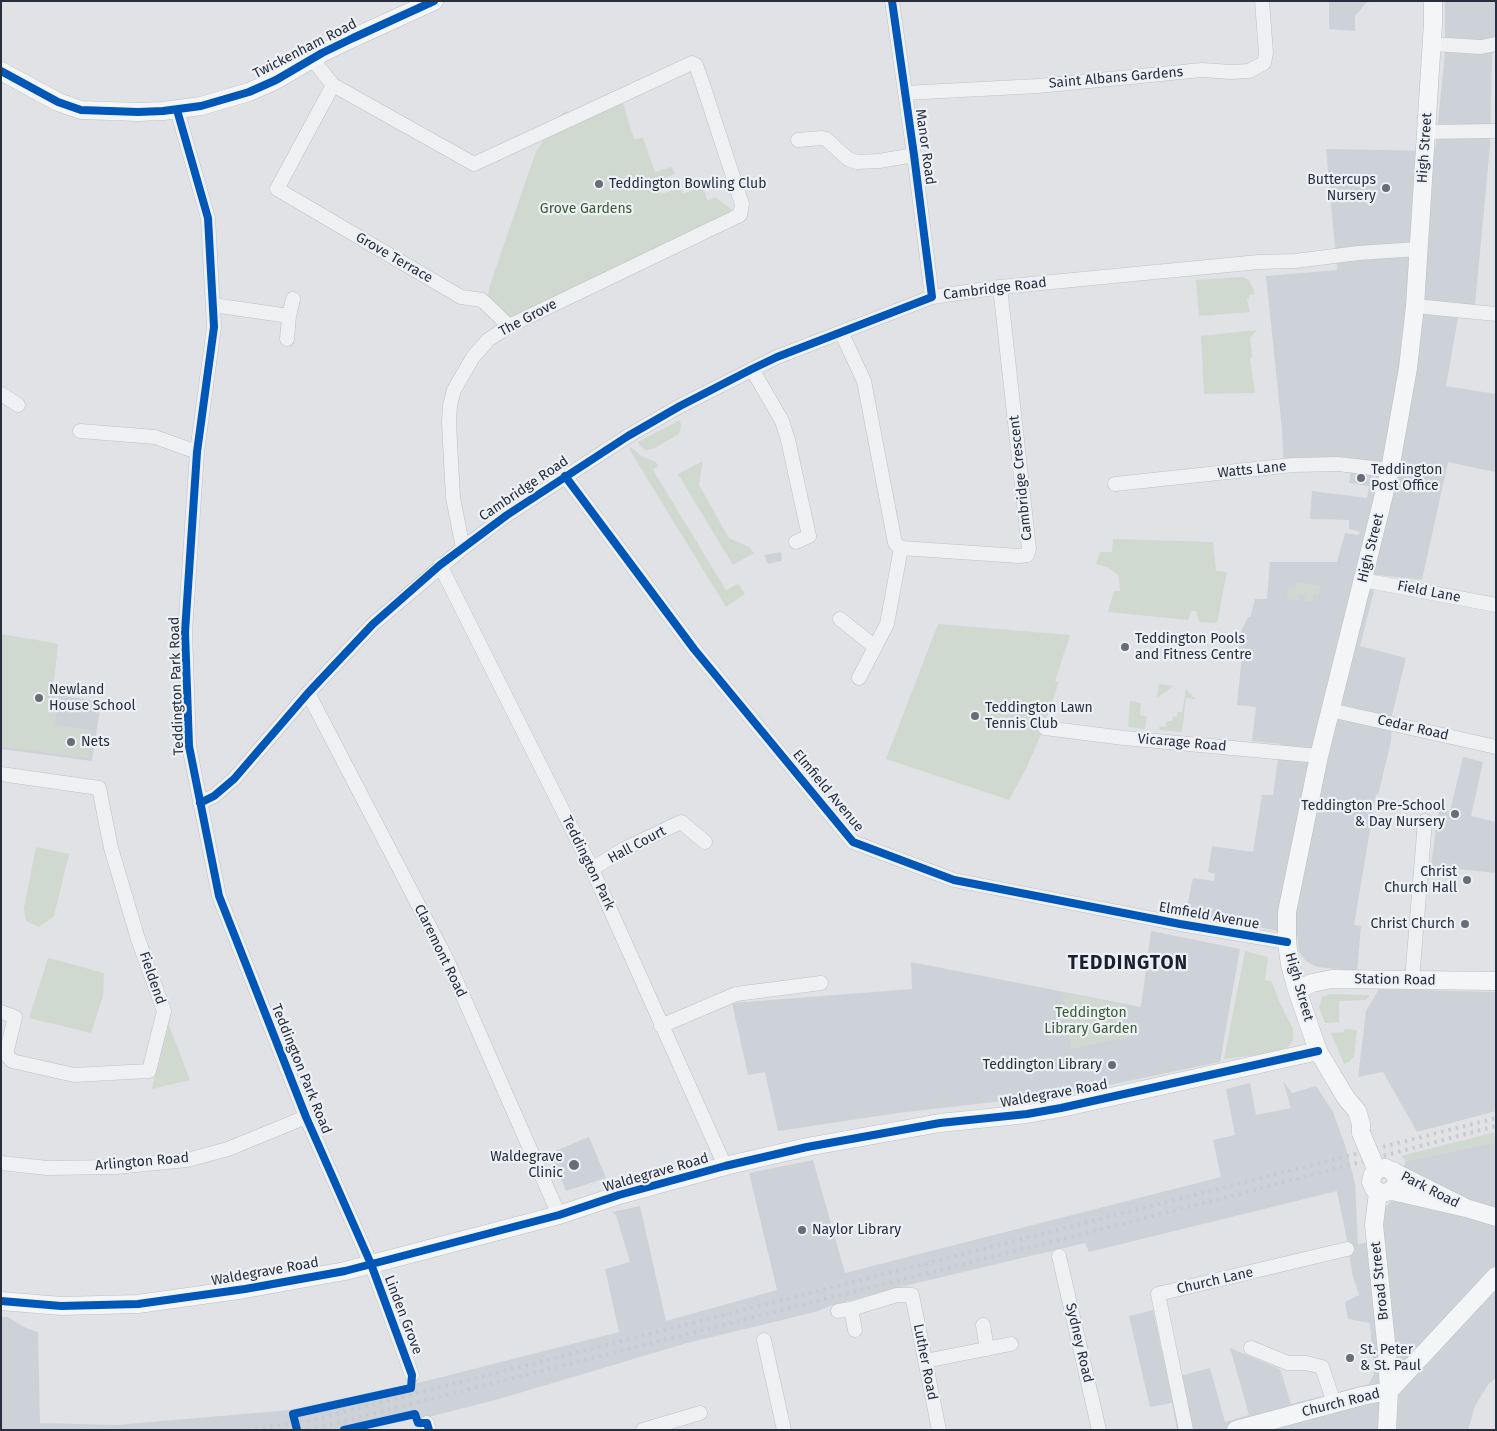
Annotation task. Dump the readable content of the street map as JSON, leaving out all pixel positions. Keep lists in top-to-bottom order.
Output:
{
  "streets": {
    "main road": [
      "Twickenham Road",
      "High Street",
      "Station Road",
      "Waldegrave Road",
      "Park Road",
      "Broad Street",
      "Church Road"
    ],
    "street": [
      "Saint Albans Gardens",
      "Manor Road",
      "Grove Terrace",
      "Cambridge Road",
      "The Grove",
      "Watts Lane",
      "Cambridge Crescent",
      "Field Lane",
      "Teddington Park Road",
      "Cedar Road",
      "Vicarage Road",
      "Elmfield Avenue",
      "Hall Court",
      "Teddington Park",
      "Claremont Road",
      "Fieldend",
      "Arlington Road",
      "Church Lane",
      "Linden Grove",
      "Sydney Road",
      "Luther Road"
    ]
  },
  "crossings": [
    ["Twickenham Road", "Teddington Park Road"],
    ["Saint Albans Gardens", "Manor Road"],
    ["Manor Road", "Cambridge Road"],
    ["High Street", "Cambridge Road"],
    ["High Street", "Watts Lane"],
    ["High Street", "Field Lane"],
    ["High Street", "Cedar Road"],
    ["High Street", "Vicarage Road"],
    ["High Street", "Elmfield Avenue"],
    ["High Street", "Station Road"],
    ["High Street", "Waldegrave Road"],
    ["High Street", "Park Road"],
    ["High Street", "Broad Street"],
    ["Grove Terrace", "The Grove"],
    ["Cambridge Road", "The Grove"],
    ["Cambridge Road", "Cambridge Crescent"],
    ["Cambridge Road", "Teddington Park Road"],
    ["Cambridge Road", "Elmfield Avenue"],
    ["Cambridge Road", "Teddington Park"],
    ["Cambridge Road", "Claremont Road"],
    ["Teddington Park Road", "Waldegrave Road"],
    ["Teddington Park Road", "Arlington Road"],
    ["Teddington Park Road", "Linden Grove"],
    ["Hall Court", "Teddington Park"],
    ["Teddington Park", "Waldegrave Road"],
    ["Claremont Road", "Waldegrave Road"],
    ["Waldegrave Road", "Linden Grove"],
    ["Park Road", "Broad Street"],
    ["Broad Street", "Church Road"]
  ],
  "districts": ["TEDDINGTON"],
  "parks": ["Grove Gardens", "Teddington Library Garden"],
  "places": [
    "Teddington Bowling Club",
    "Buttercups Nursery",
    "Teddington Post Office",
    "Teddington Pools and Fitness Centre",
    "Newland House School",
    "Teddington Lawn Tennis Club",
    "Nets",
    "Teddington Pre-School & Day Nursery",
    "Christ Church Hall",
    "Christ Church",
    "Teddington Library",
    "Waldegrave Clinic",
    "Naylor Library",
    "St. Peter & St. Paul"
  ]
}
